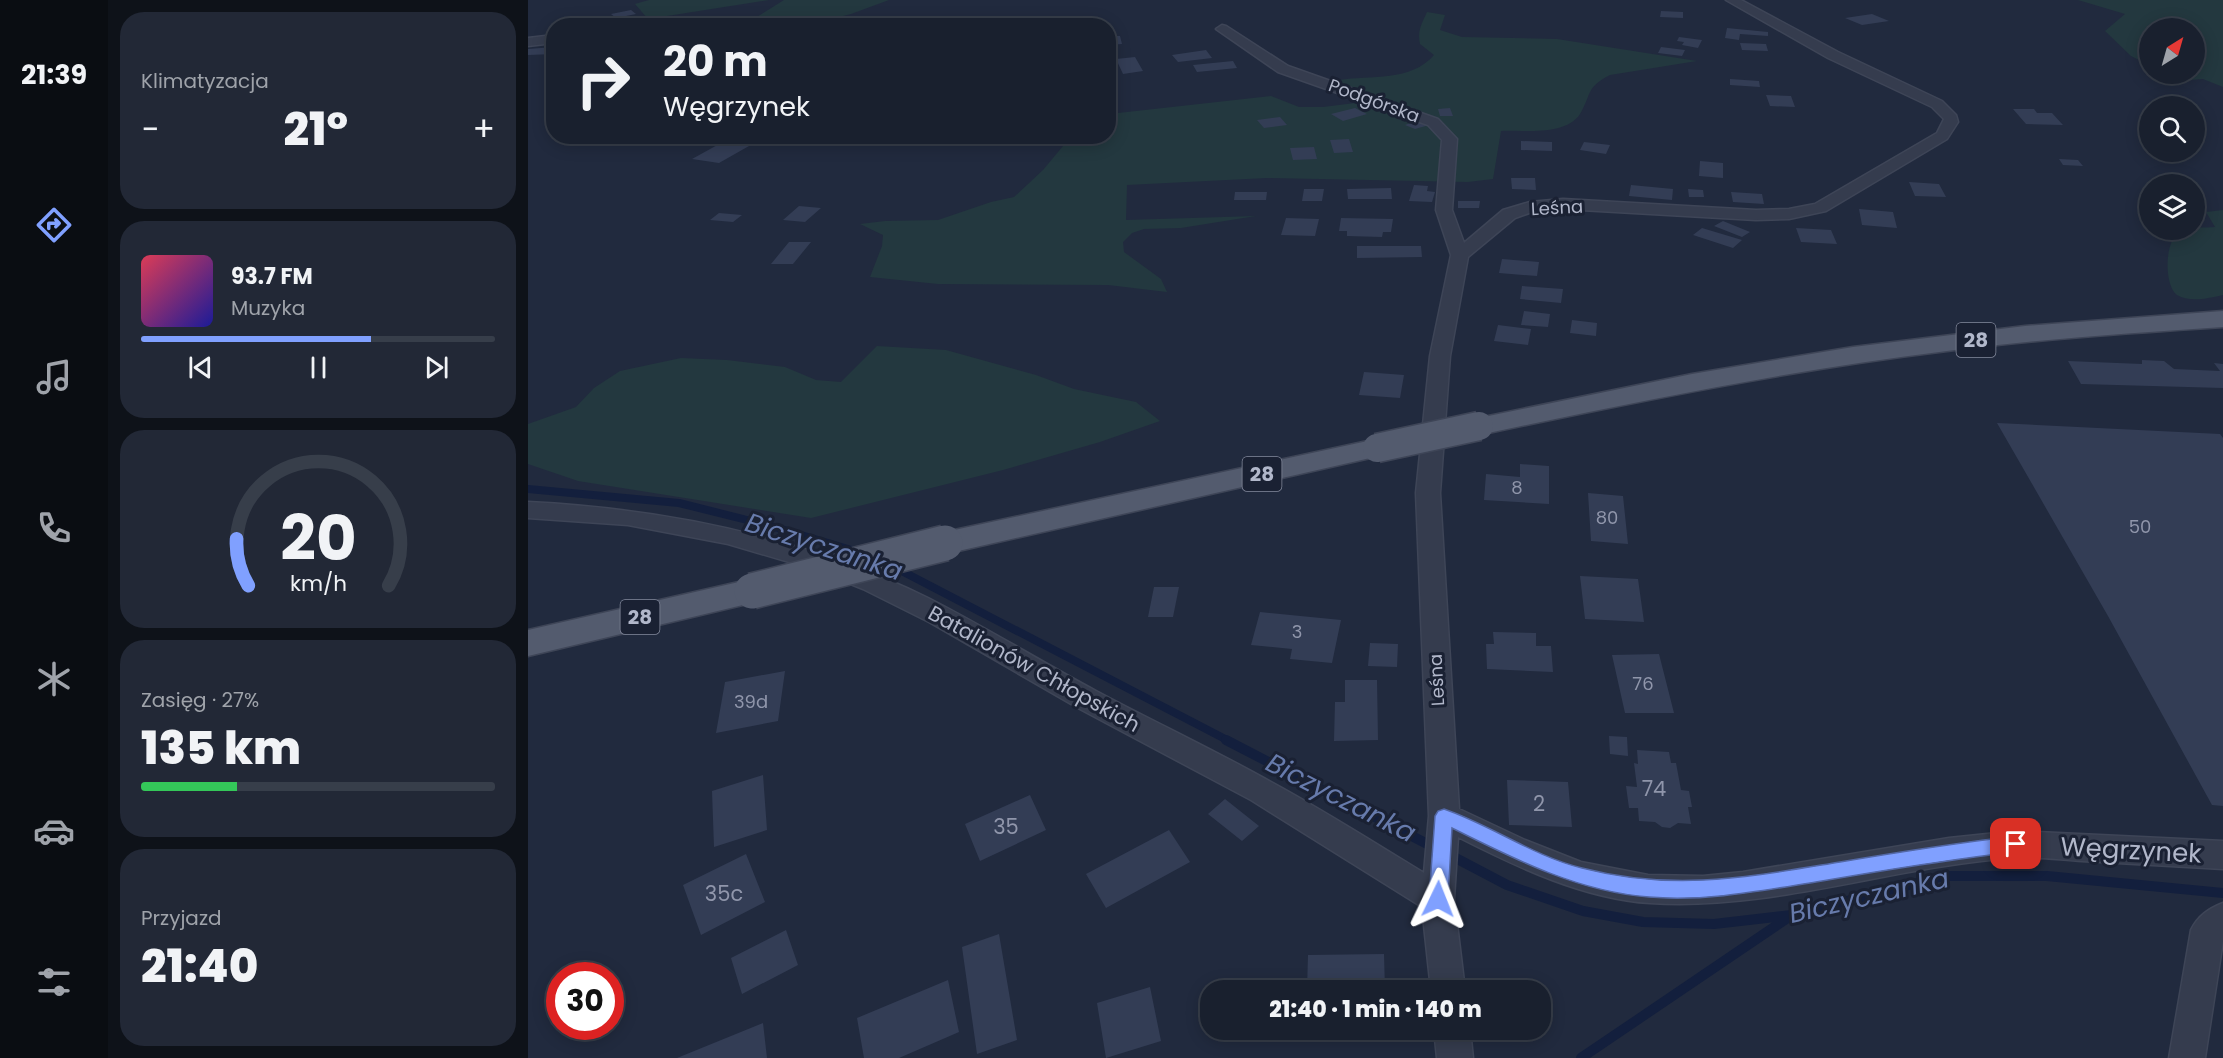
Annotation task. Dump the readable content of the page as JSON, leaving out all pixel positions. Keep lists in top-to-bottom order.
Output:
{
  "streets": {
    "main road": ["28"],
    "street": [
      "Podgórska",
      "Leśna",
      "Batalionów Chłopskich",
      "Węgrzynek"
    ]
  },
  "crossings": [
    ["Podgórska", "Leśna"],
    ["Leśna", "Węgrzynek"]
  ],
  "water": ["Biczyczanka"],
  "house_numbers": [
    "8",
    "80",
    "50",
    "3",
    "76",
    "39d",
    "74",
    "2",
    "35",
    "35c"
  ],
  "north": "top right",
  "page": {
    "tabs": "21:39",
    "tile": [
      "Klimatyzacja",
      ["Zasięg · 27%", "135 km"],
      ["Przyjazd", "21:40"]
    ],
    "turn": ["20 m", "Węgrzynek"],
    "heat": ["−", "21°", "+"],
    "song": ["93.7 FM", "Muzyka"],
    "limit": "30",
    "trip": "21:40 · 1 min · 140 m",
    "gauge": ["20", "km/h"]
  }
}
